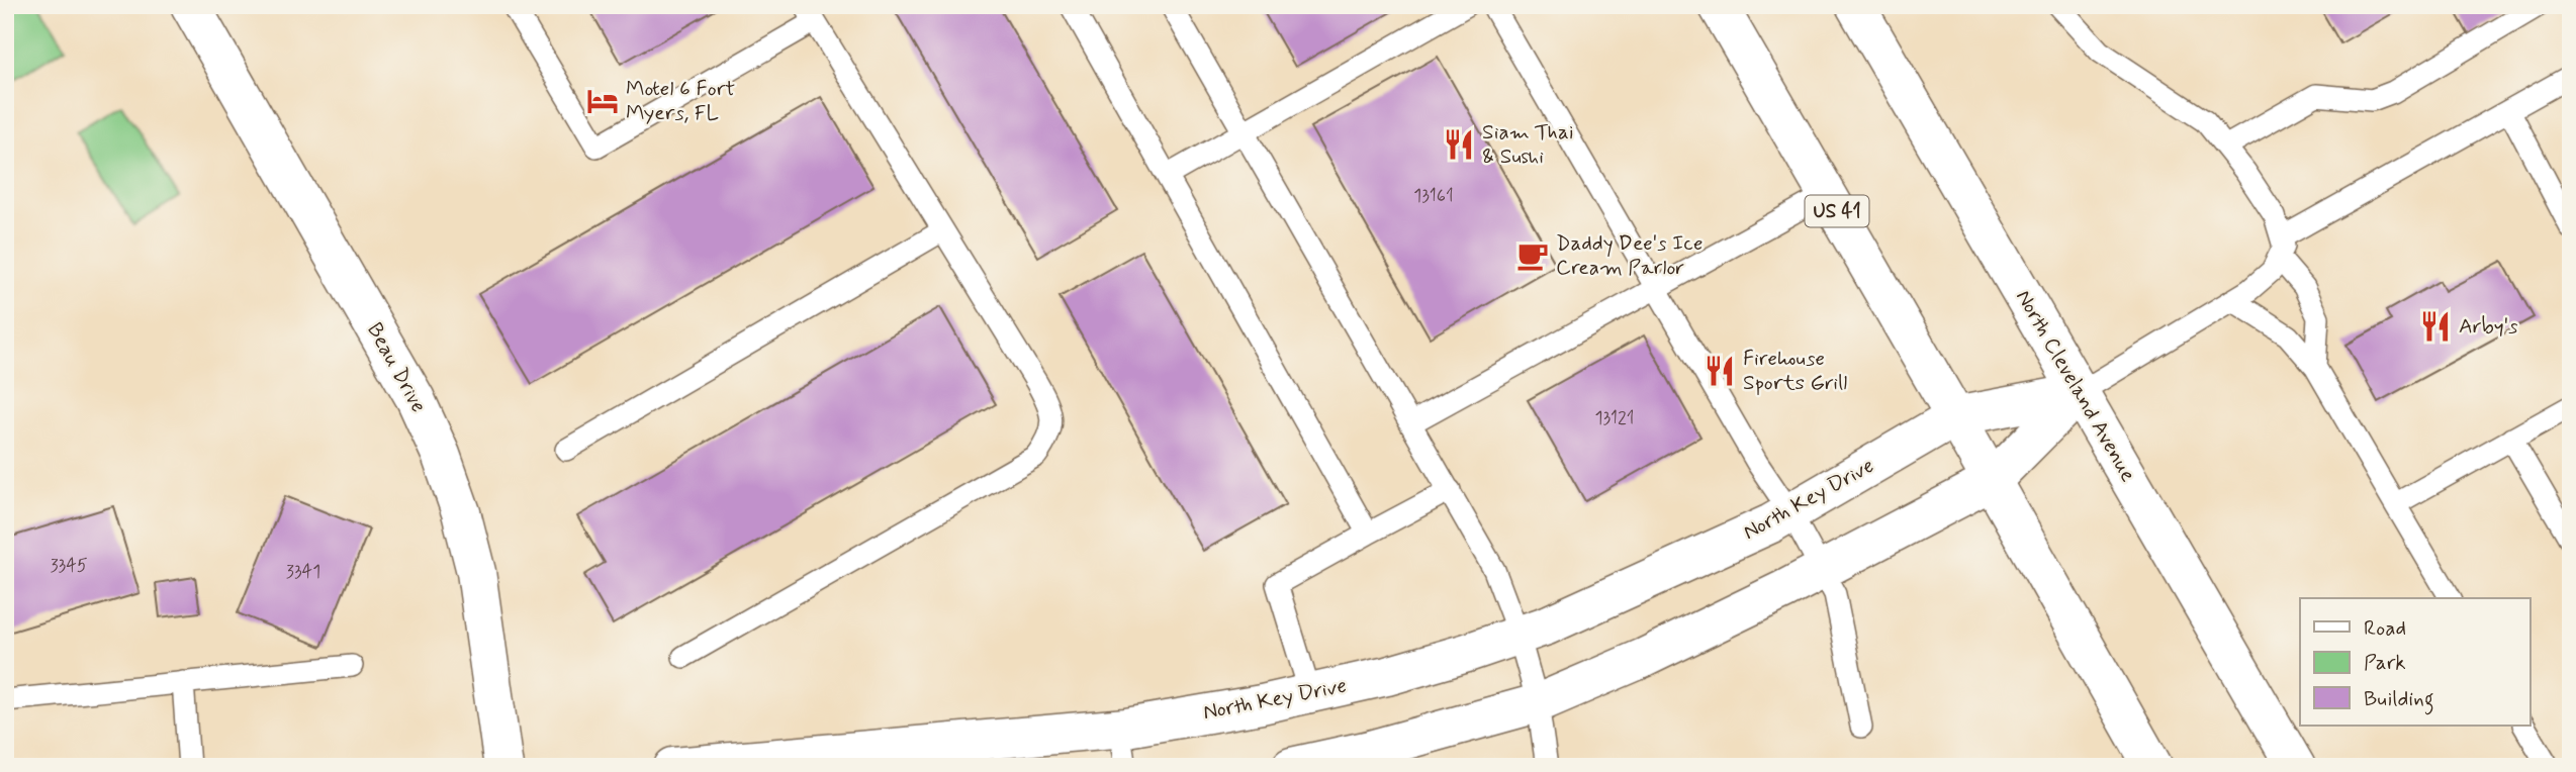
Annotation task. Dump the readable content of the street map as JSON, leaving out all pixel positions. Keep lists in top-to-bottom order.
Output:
{
  "streets": {
    "street": [
      "US 41",
      "Beau Drive",
      "North Cleveland Avenue",
      "North Key Drive"
    ]
  },
  "crossings": [
    ["US 41", "North Key Drive"],
    ["North Cleveland Avenue", "North Key Drive"]
  ],
  "places": {
    "hotel": ["Motel 6 Fort Myers, FL"],
    "restaurant": ["Siam Thai & Sushi", "Arby's", "Firehouse Sports Grill"],
    "cafe": ["Daddy Dee's Ice Cream Parlor"]
  },
  "house_numbers": [
    "13161",
    "13121",
    "3345",
    "3341"
  ],
  "legend": ["Road", "Park", "Building"]
}
